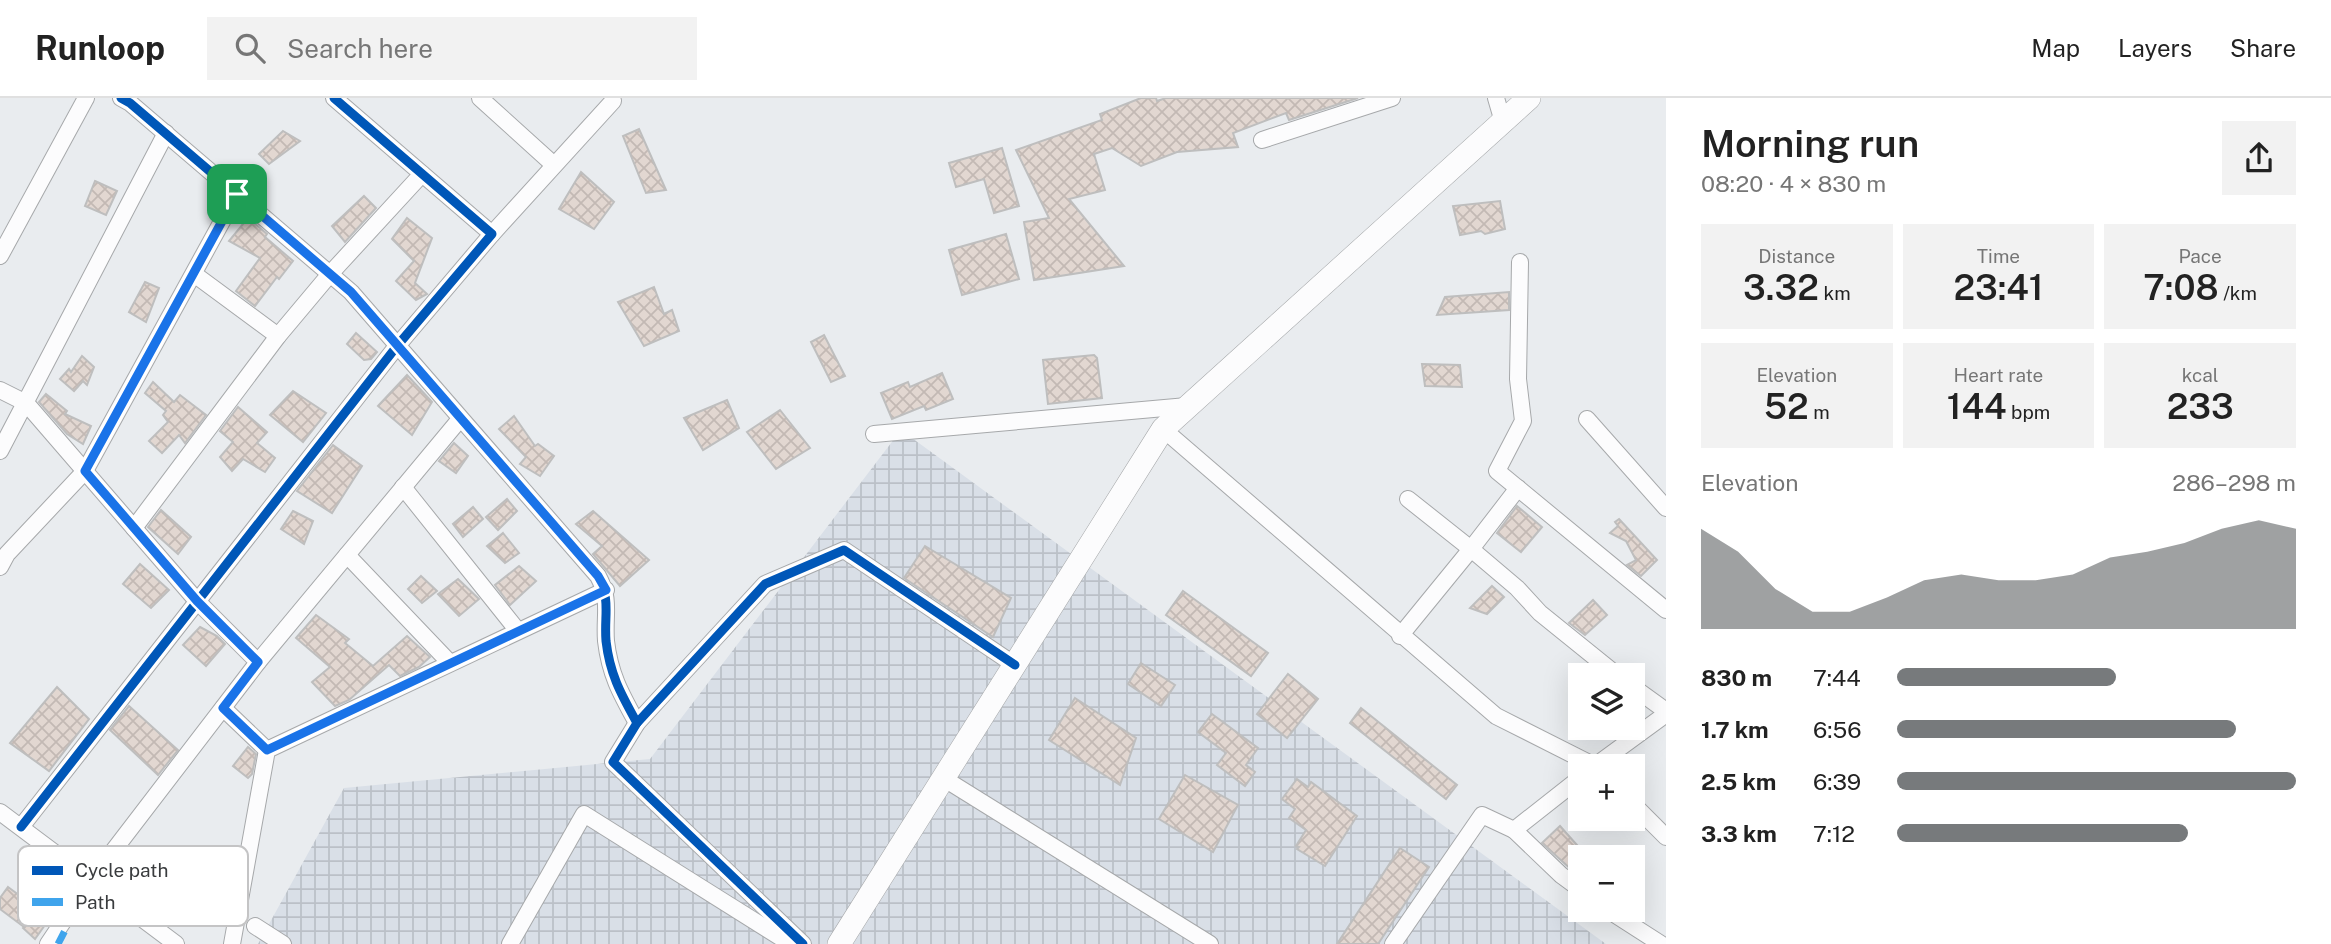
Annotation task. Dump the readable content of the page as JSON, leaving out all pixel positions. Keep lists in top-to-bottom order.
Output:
{
  "legend": ["Cycle path", "Path"],
  "page": {
    "header": "Runloop",
    "search": "Search here",
    "nav": ["Map", "Layers", "Share"],
    "heading": ["Morning run", "08:20 · 4 × 830 m"],
    "stats": [
      ["Distance", "3.32 km"],
      ["Time", "23:41"],
      ["Pace", "7:08 /km"],
      ["Elevation", "52 m"],
      ["Heart rate", "144 bpm"],
      ["kcal", "233"]
    ],
    "chart": ["Elevation", "286–298 m"],
    "list": [
      {
        "name": "830 m",
        "note": "7:44"
      },
      {
        "name": "1.7 km",
        "note": "6:56"
      },
      {
        "name": "2.5 km",
        "note": "6:39"
      },
      {
        "name": "3.3 km",
        "note": "7:12"
      }
    ],
    "map_buttons": ["+", "−"]
  }
}
